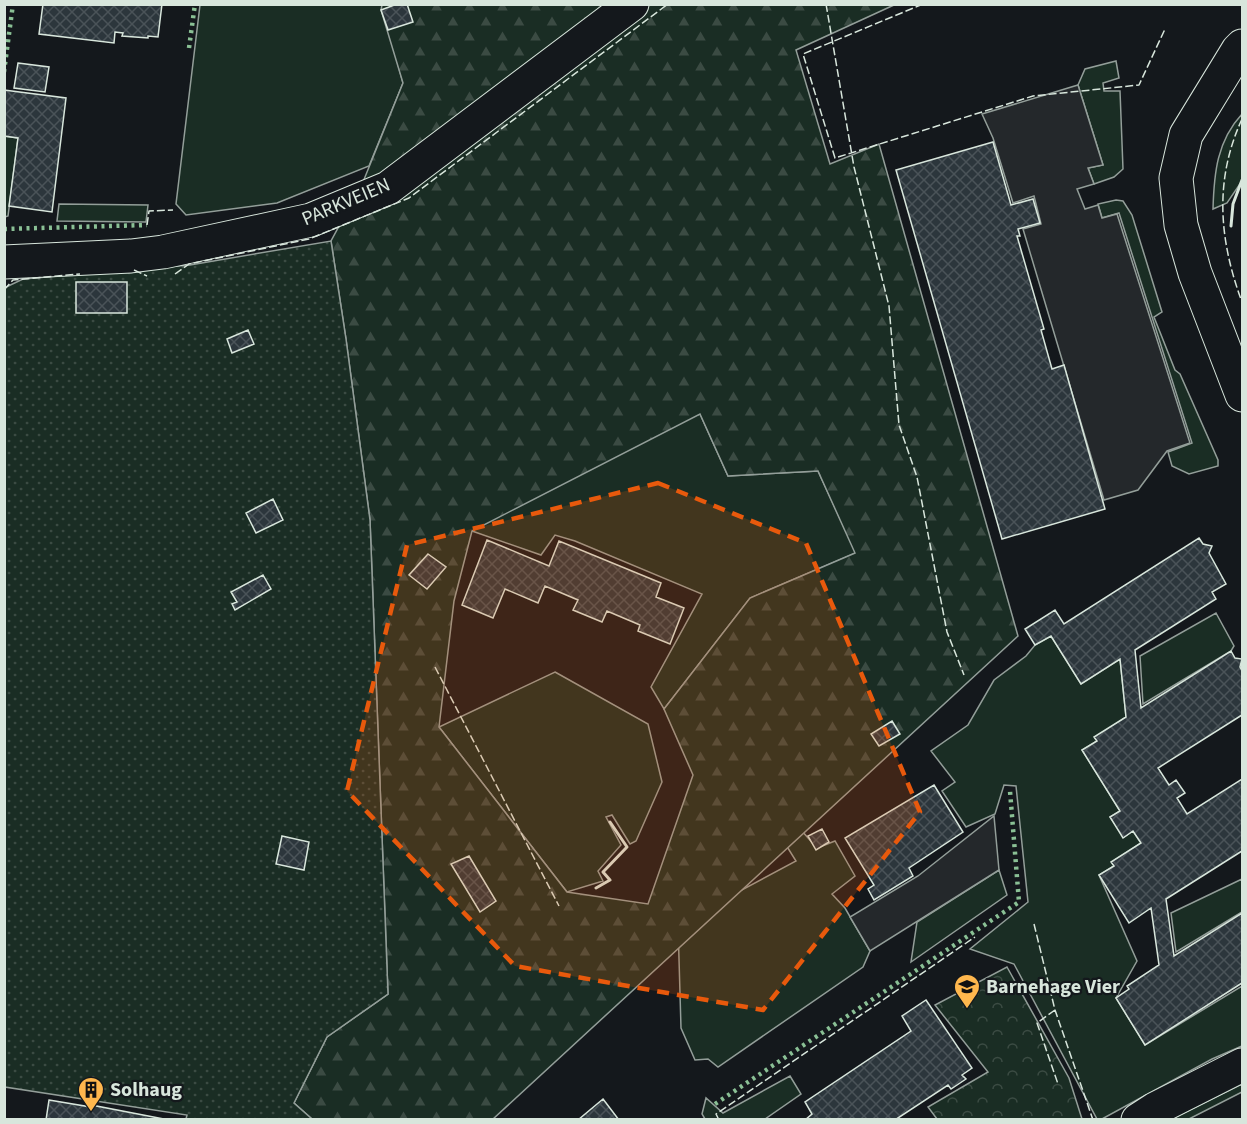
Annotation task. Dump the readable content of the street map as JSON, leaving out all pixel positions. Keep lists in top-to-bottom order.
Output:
{
  "streets": {
    "street": ["PARKVEIEN"]
  },
  "places": {
    "school or university": ["Barnehage Vier"],
    "building": ["Solhaug"]
  }
}
